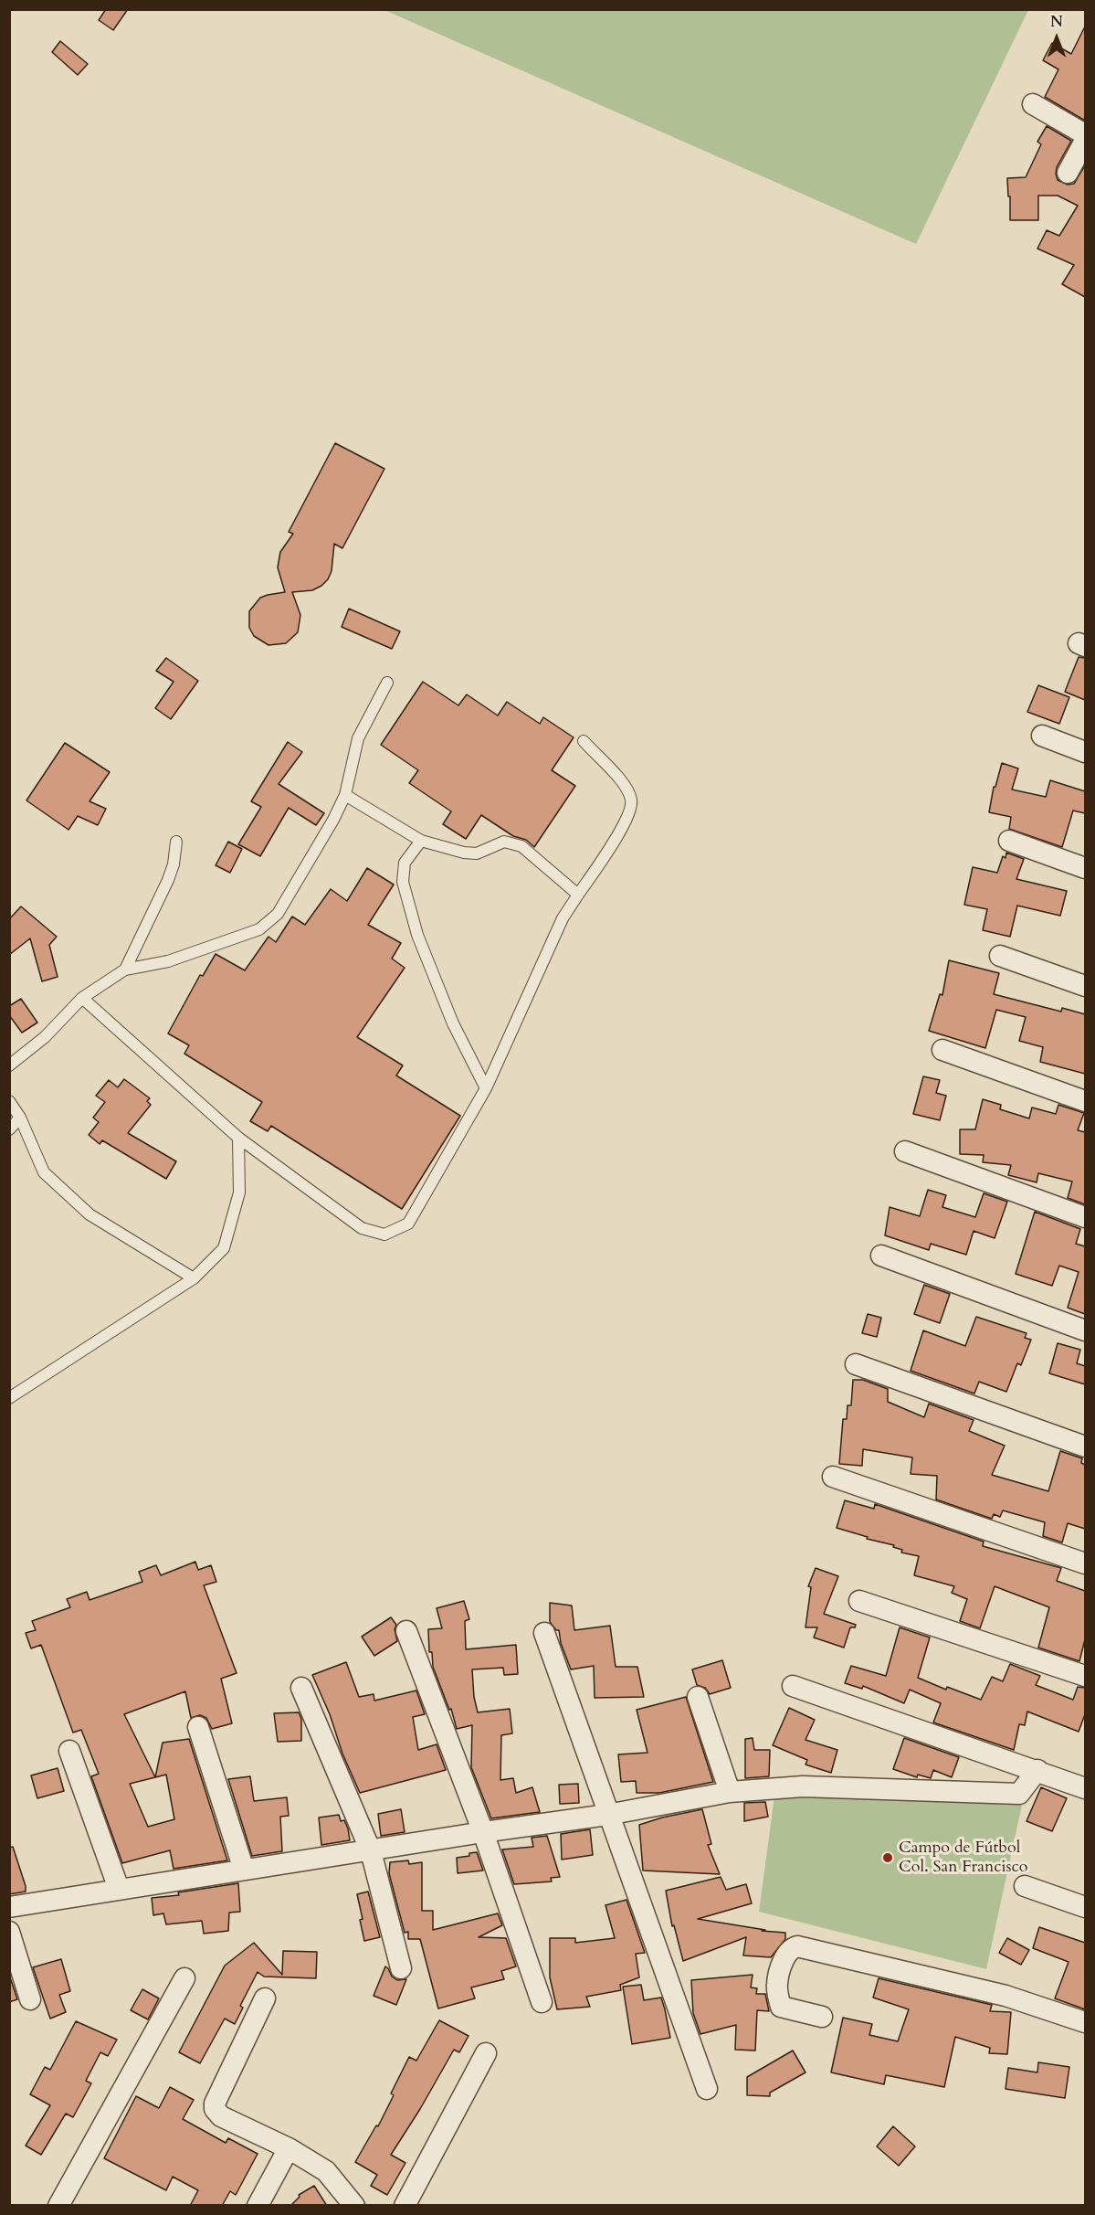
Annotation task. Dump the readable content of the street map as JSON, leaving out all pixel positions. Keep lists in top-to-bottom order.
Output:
{
  "places": ["Campo de Fútbol Col. San Francisco"],
  "north": "top"
}
